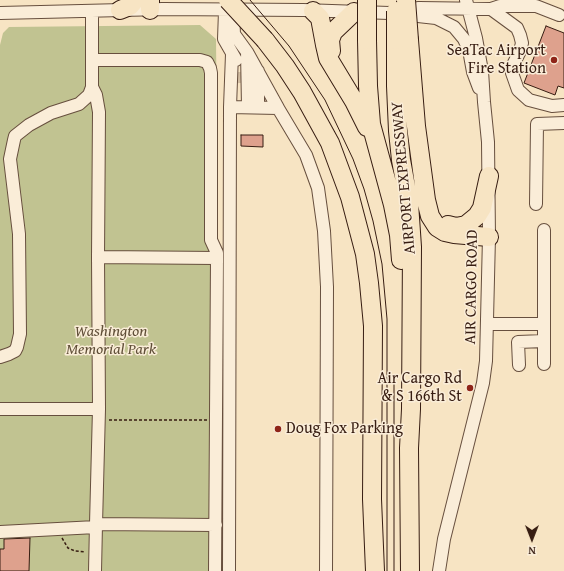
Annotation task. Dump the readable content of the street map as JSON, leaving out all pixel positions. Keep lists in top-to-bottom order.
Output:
{
  "streets": {
    "highway": ["AIRPORT EXPRESSWAY"],
    "street": ["AIR CARGO ROAD"]
  },
  "parks": ["Washington Memorial Park"],
  "places": ["SeaTac Airport Fire Station", "Air Cargo Rd & S 166th St", "Doug Fox Parking"],
  "north": "bottom"
}
